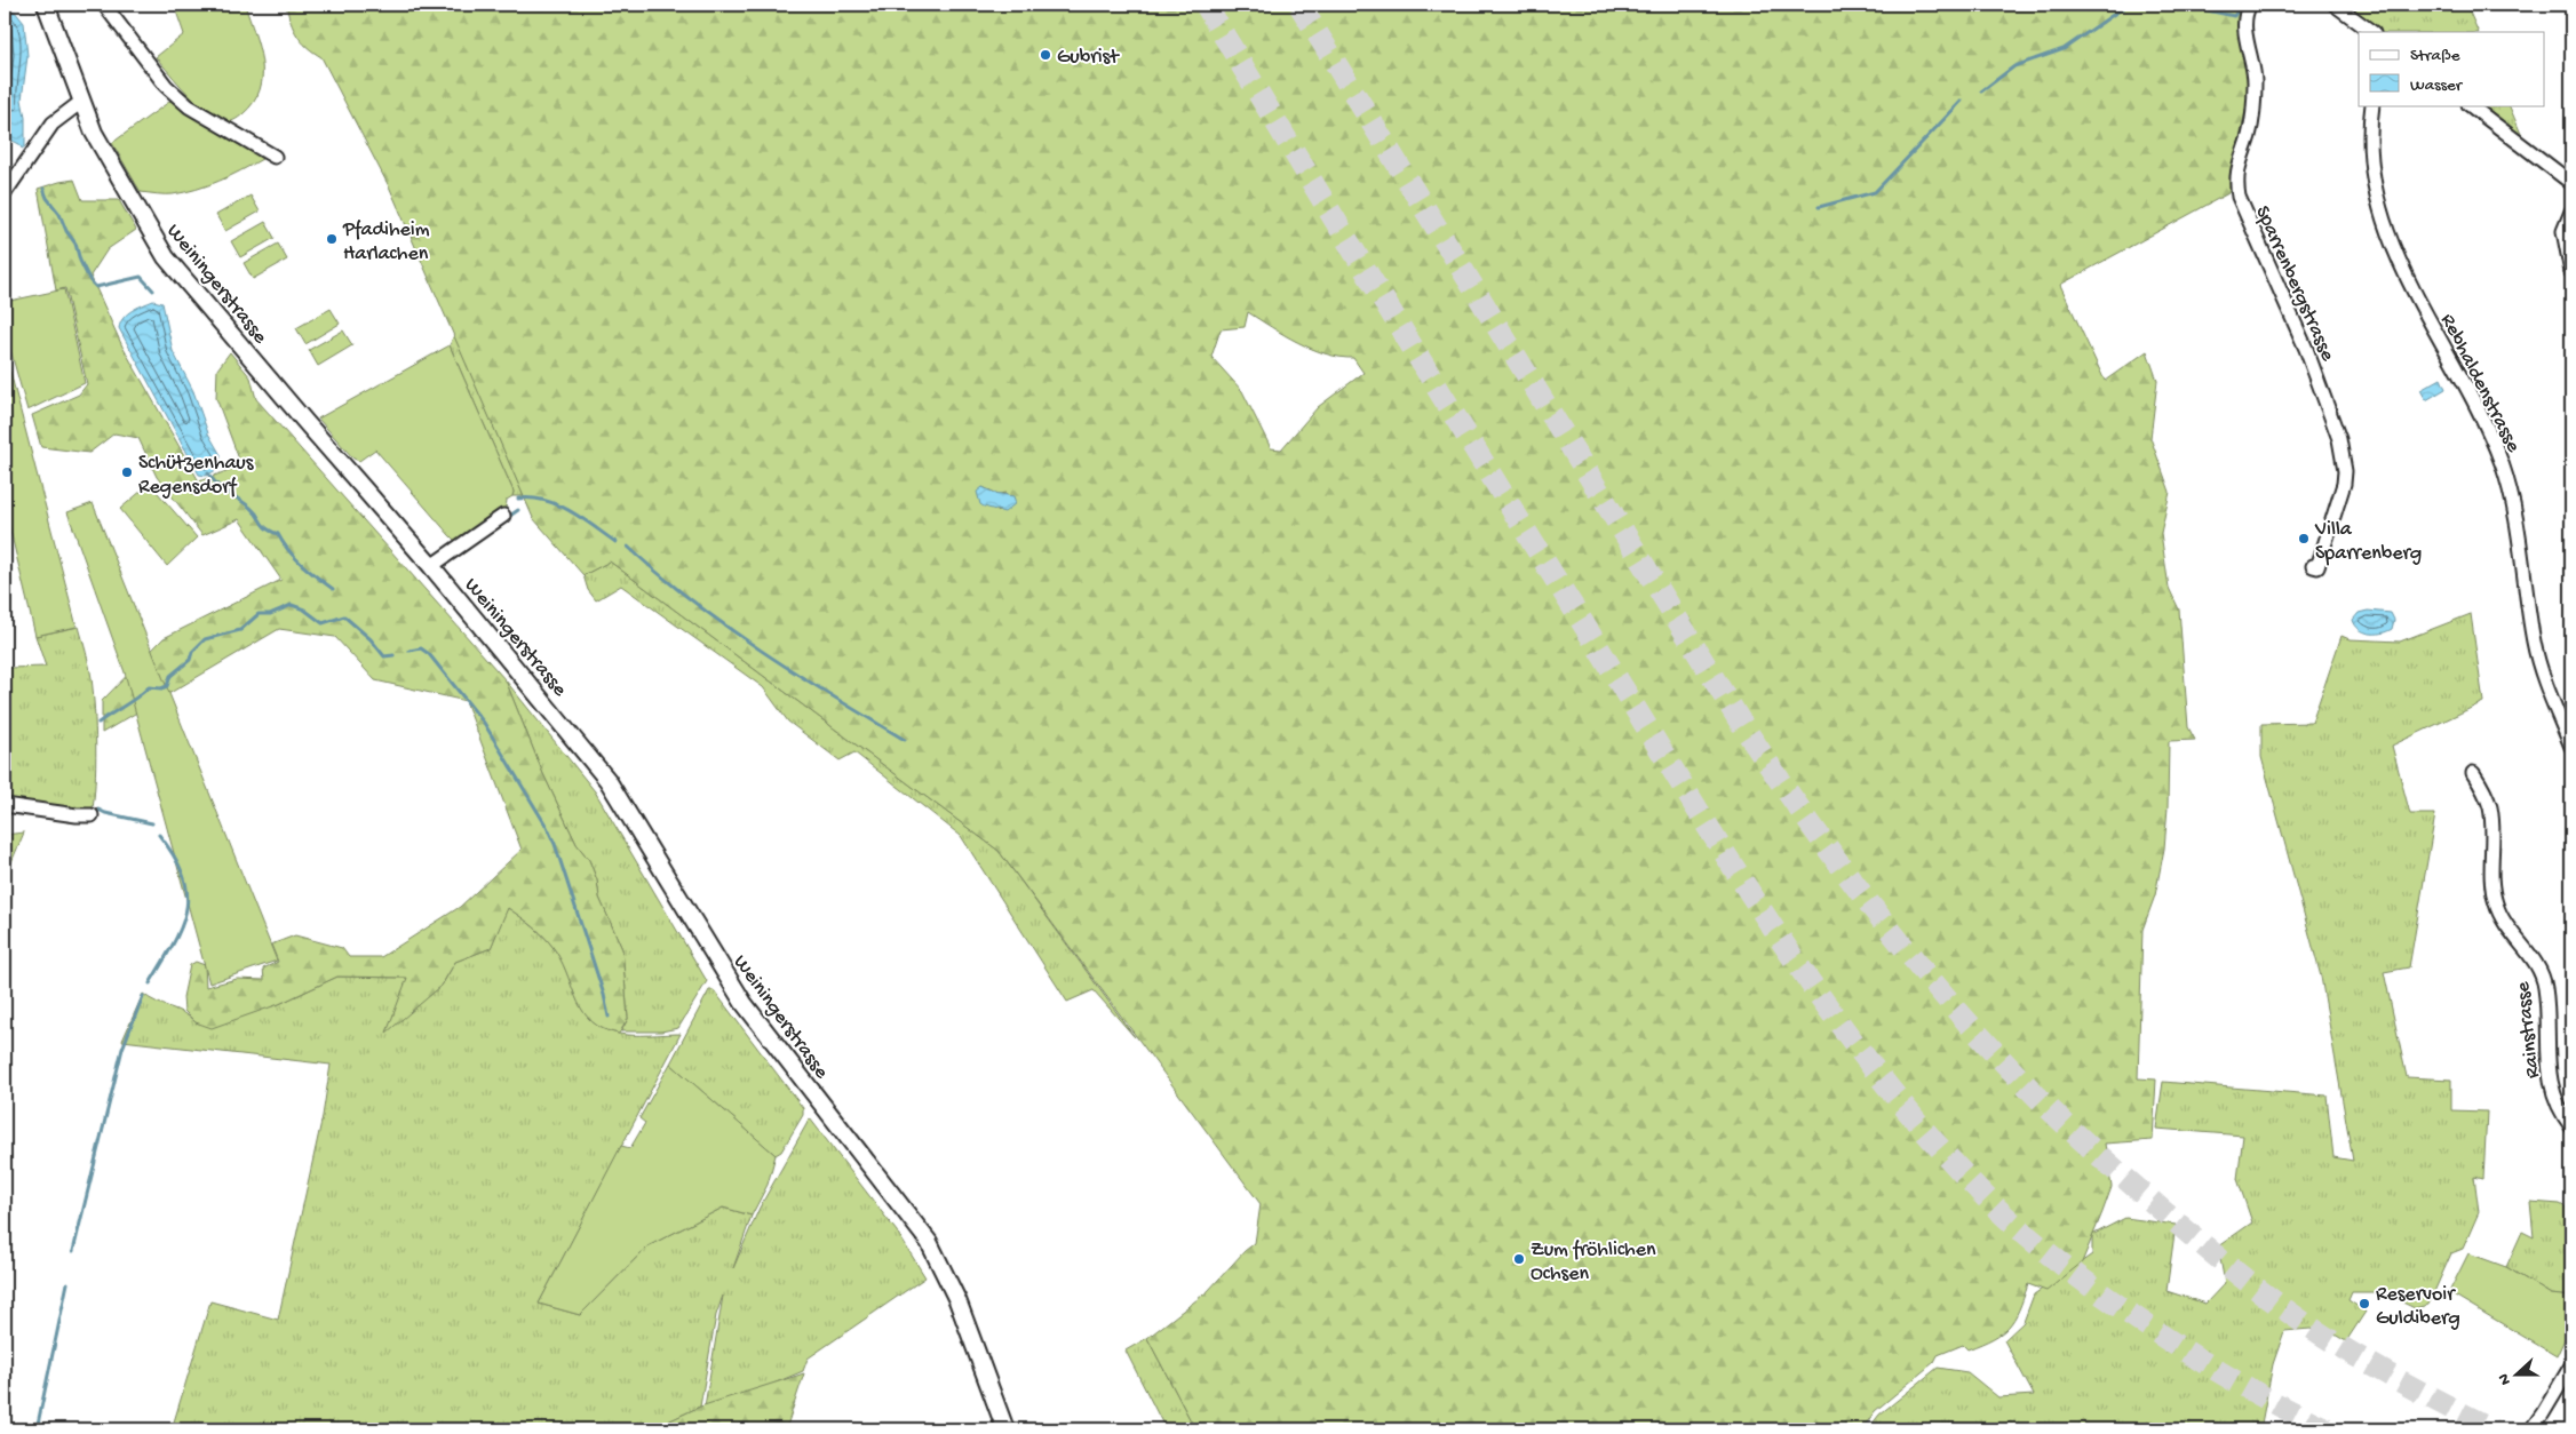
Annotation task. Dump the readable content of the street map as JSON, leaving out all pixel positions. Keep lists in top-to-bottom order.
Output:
{
  "streets": {
    "street": [
      "Weiningerstrasse",
      "Sparrenbergstrasse",
      "Rebhaldenstrasse",
      "Rainstrasse"
    ]
  },
  "places": [
    "Gubrist",
    "Pfadiheim Harlachen",
    "Schützenhaus Regensdorf",
    "Villa Sparrenberg",
    "Zum fröhlichen Ochsen",
    "Reservoir Guldiberg"
  ],
  "legend": ["Straße", "Wasser"],
  "north": "left"
}
